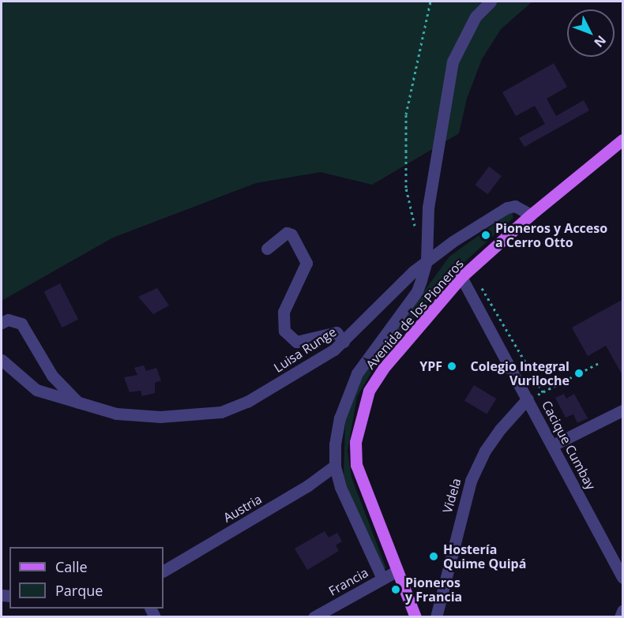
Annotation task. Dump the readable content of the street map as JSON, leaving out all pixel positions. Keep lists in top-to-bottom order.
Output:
{
  "streets": {
    "main road": ["Avenida de los Pioneros"],
    "street": [
      "Luisa Runge",
      "Cacique Cumbay",
      "Videla",
      "Austria",
      "Francia"
    ]
  },
  "crossings": [
    ["Avenida de los Pioneros", "Luisa Runge"],
    ["Avenida de los Pioneros", "Cacique Cumbay"],
    ["Avenida de los Pioneros", "Francia"],
    ["Cacique Cumbay", "Videla"]
  ],
  "places": [
    "Pioneros y Acceso a Cerro Otto",
    "YPF",
    "Colegio Integral Vuriloche",
    "Hostería Quime Quipá",
    "Pioneros y Francia"
  ],
  "legend": ["Calle", "Parque"],
  "north": "bottom right"
}
